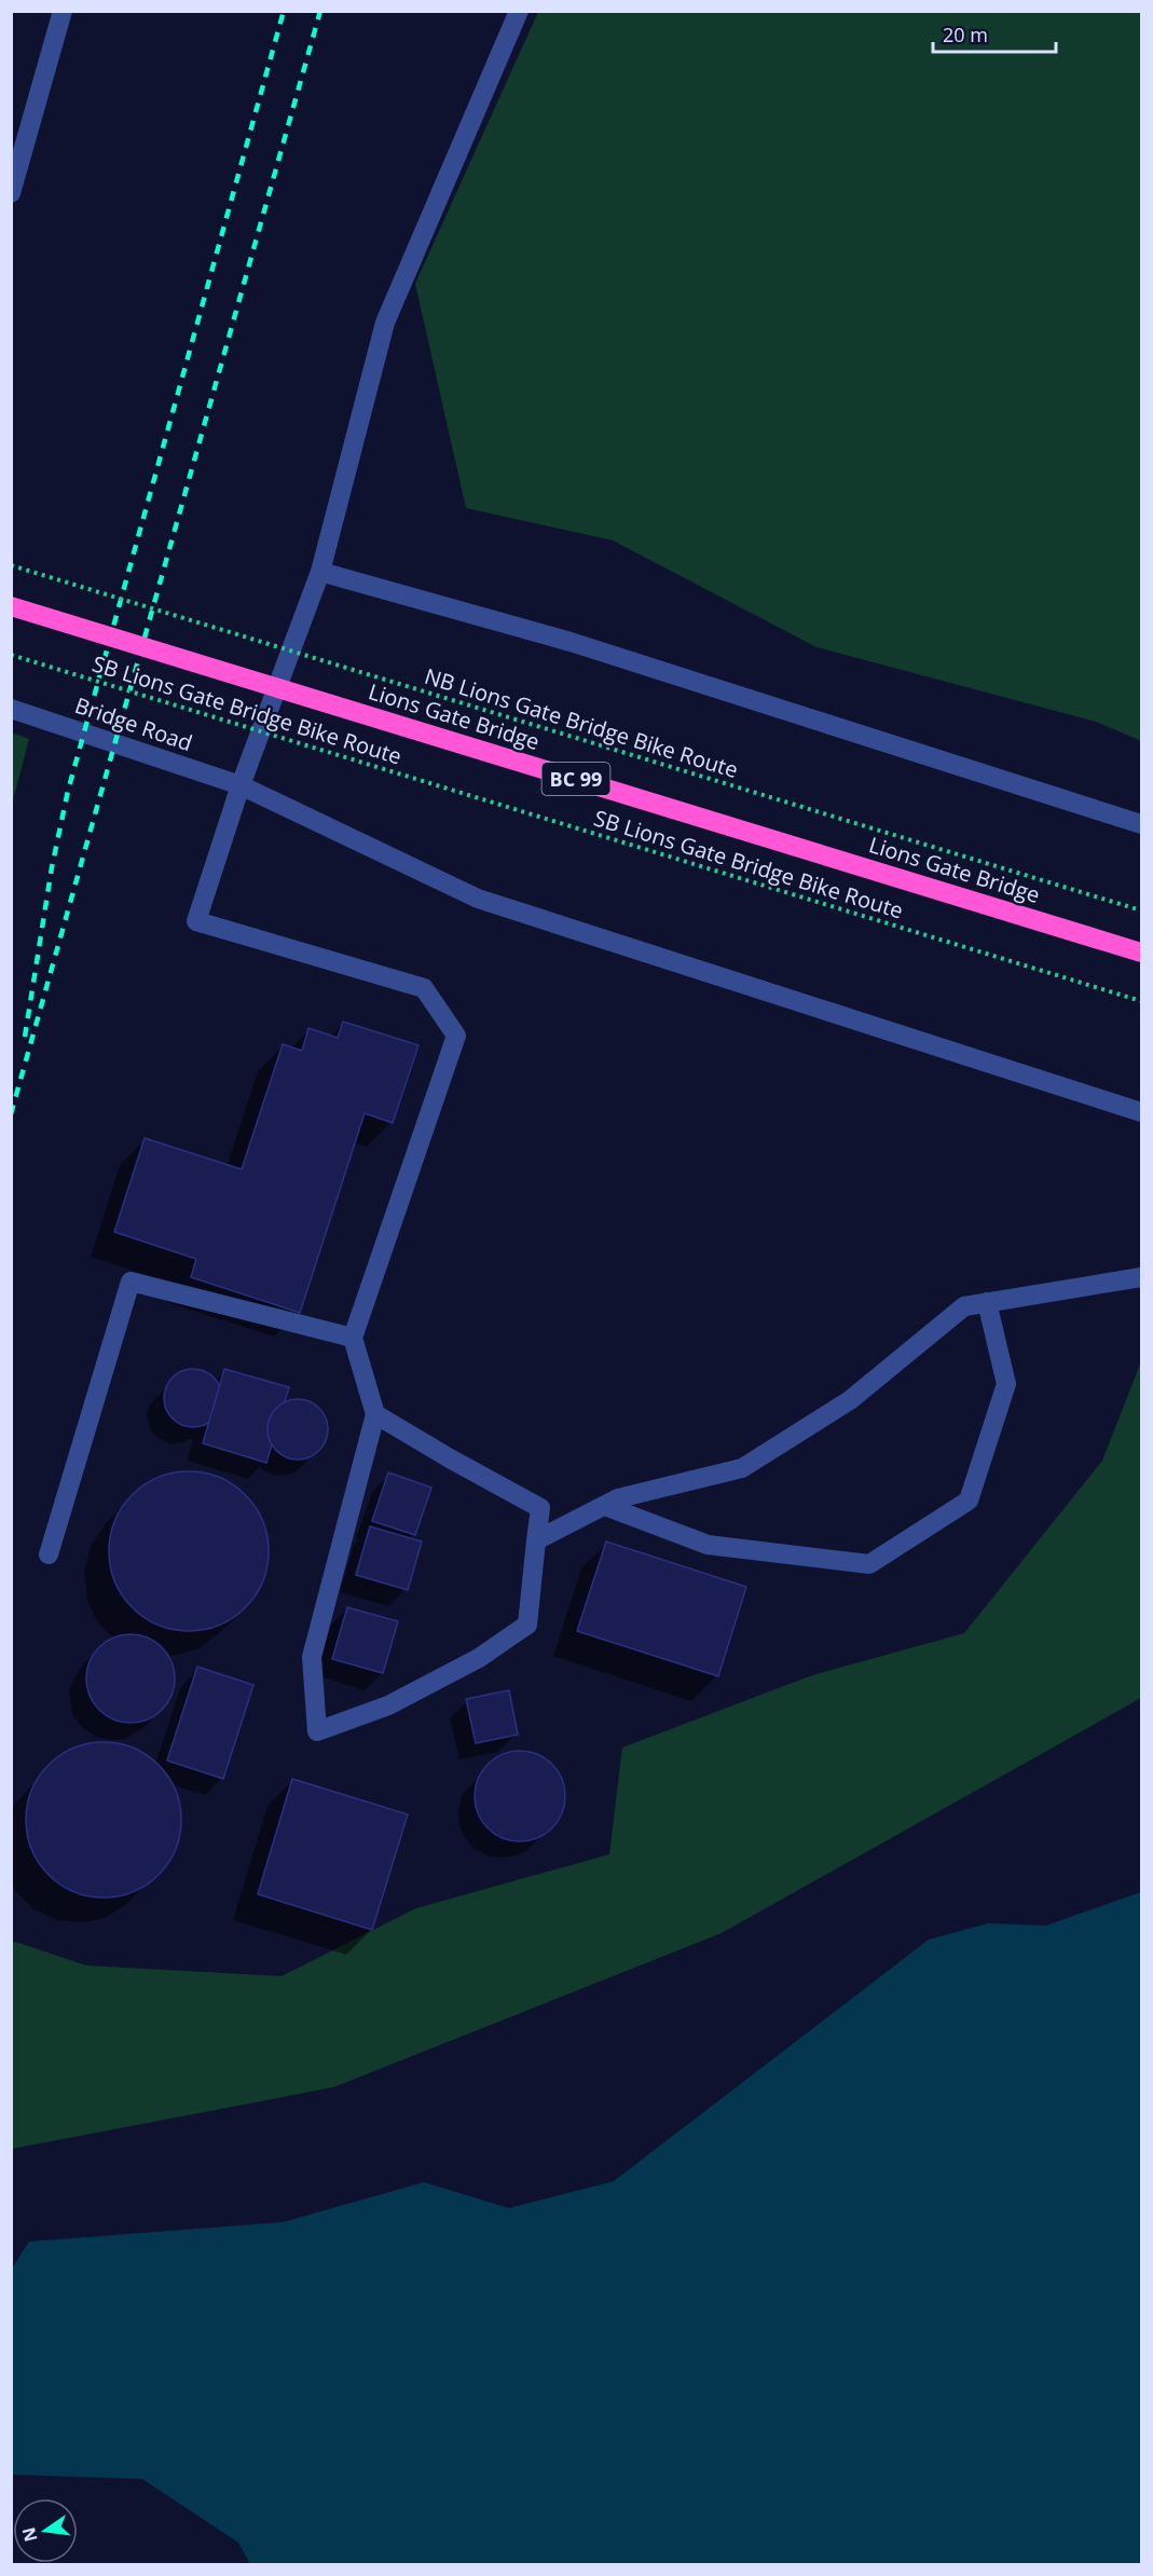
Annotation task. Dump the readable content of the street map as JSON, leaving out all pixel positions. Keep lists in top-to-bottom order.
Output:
{
  "streets": {
    "highway": ["Lions Gate Bridge", "BC 99"],
    "street": ["Bridge Road"],
    "path": ["SB Lions Gate Bridge Bike Route", "NB Lions Gate Bridge Bike Route"]
  },
  "scale_bar": "20 m",
  "north": "left"
}
